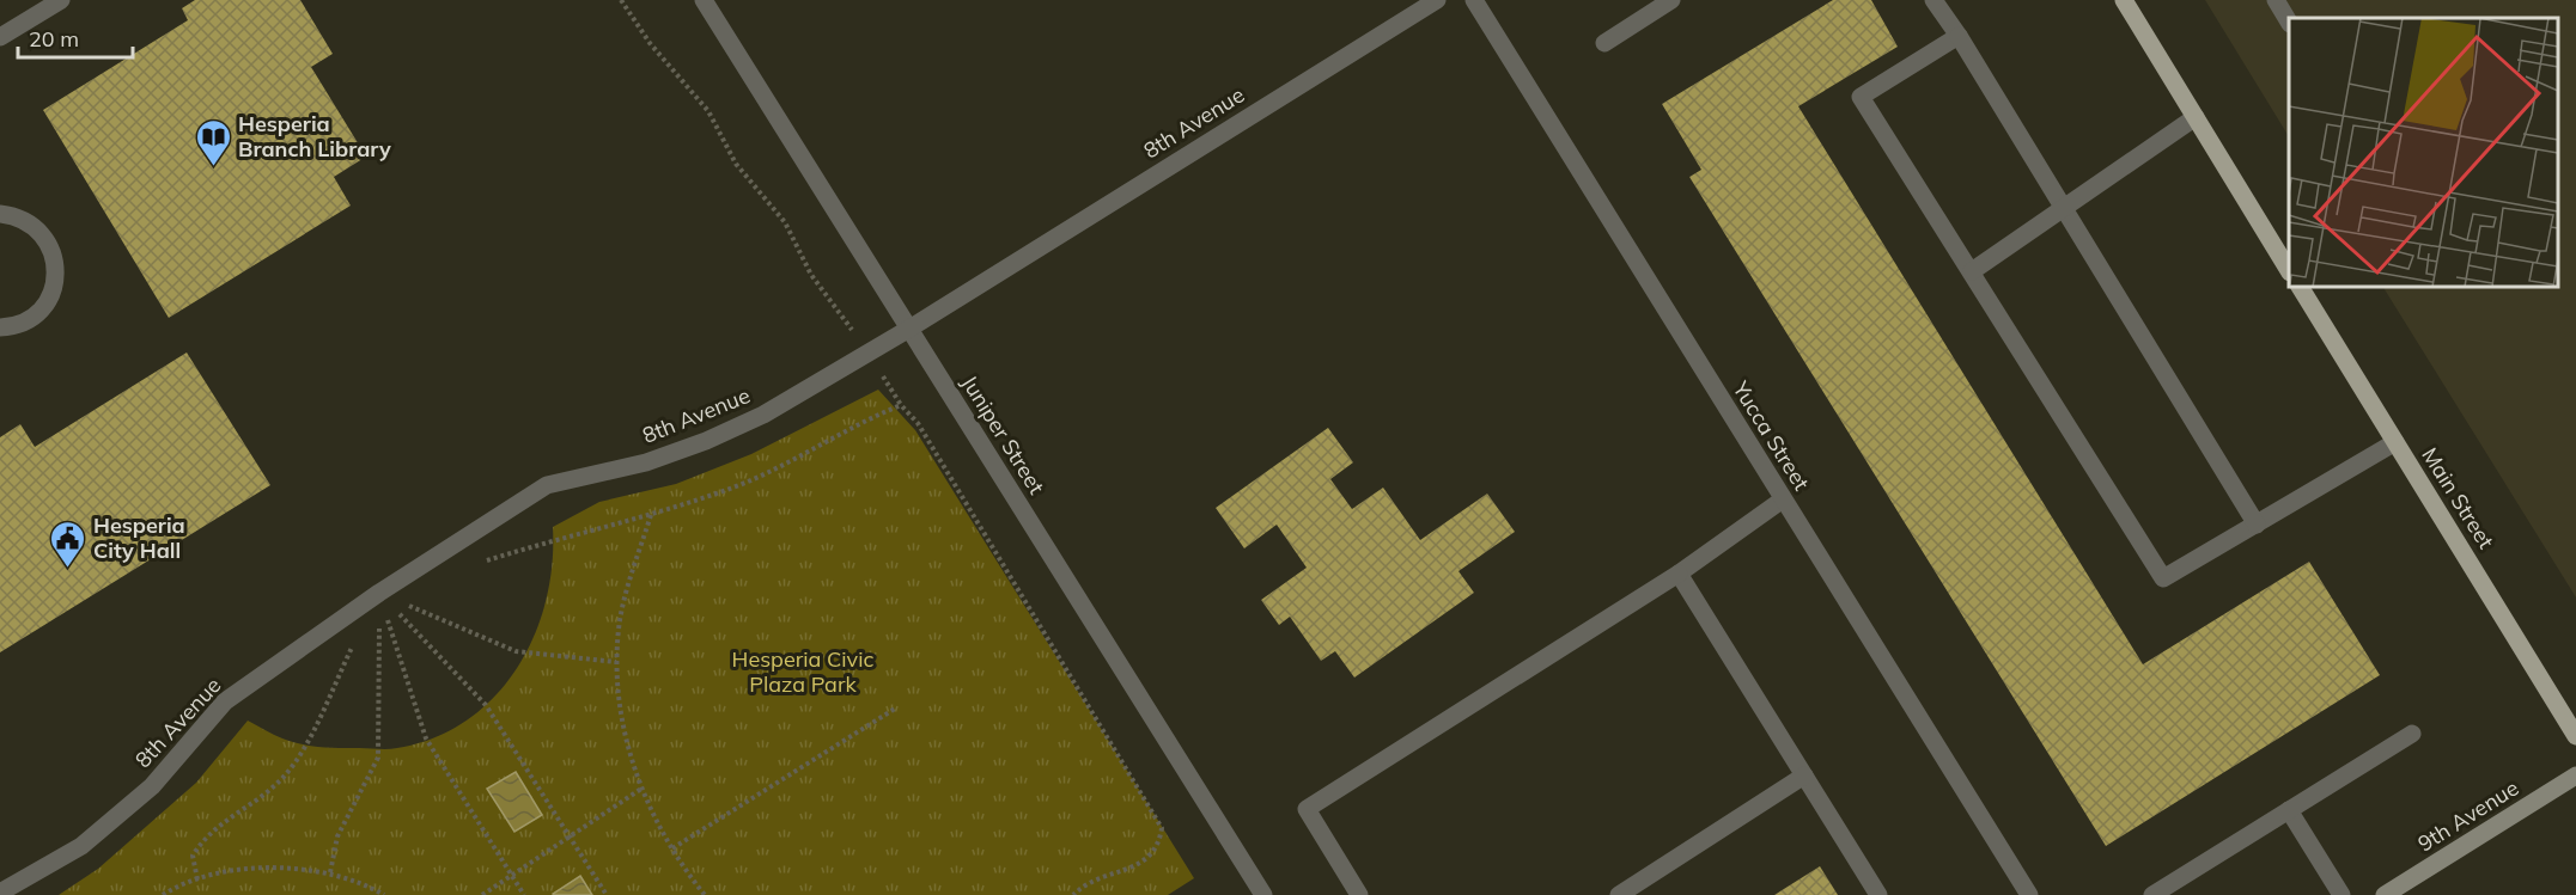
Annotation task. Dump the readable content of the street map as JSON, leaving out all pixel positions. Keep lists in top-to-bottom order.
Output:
{
  "streets": {
    "main road": ["Main Street"],
    "street": [
      "8th Avenue",
      "Juniper Street",
      "Yucca Street",
      "9th Avenue"
    ]
  },
  "crossings": [
    ["8th Avenue", "Juniper Street"]
  ],
  "parks": ["Hesperia Civic Plaza Park"],
  "places": {
    "library": ["Hesperia Branch Library"],
    "public building": ["Hesperia City Hall"]
  },
  "scale_bar": "20 m"
}
